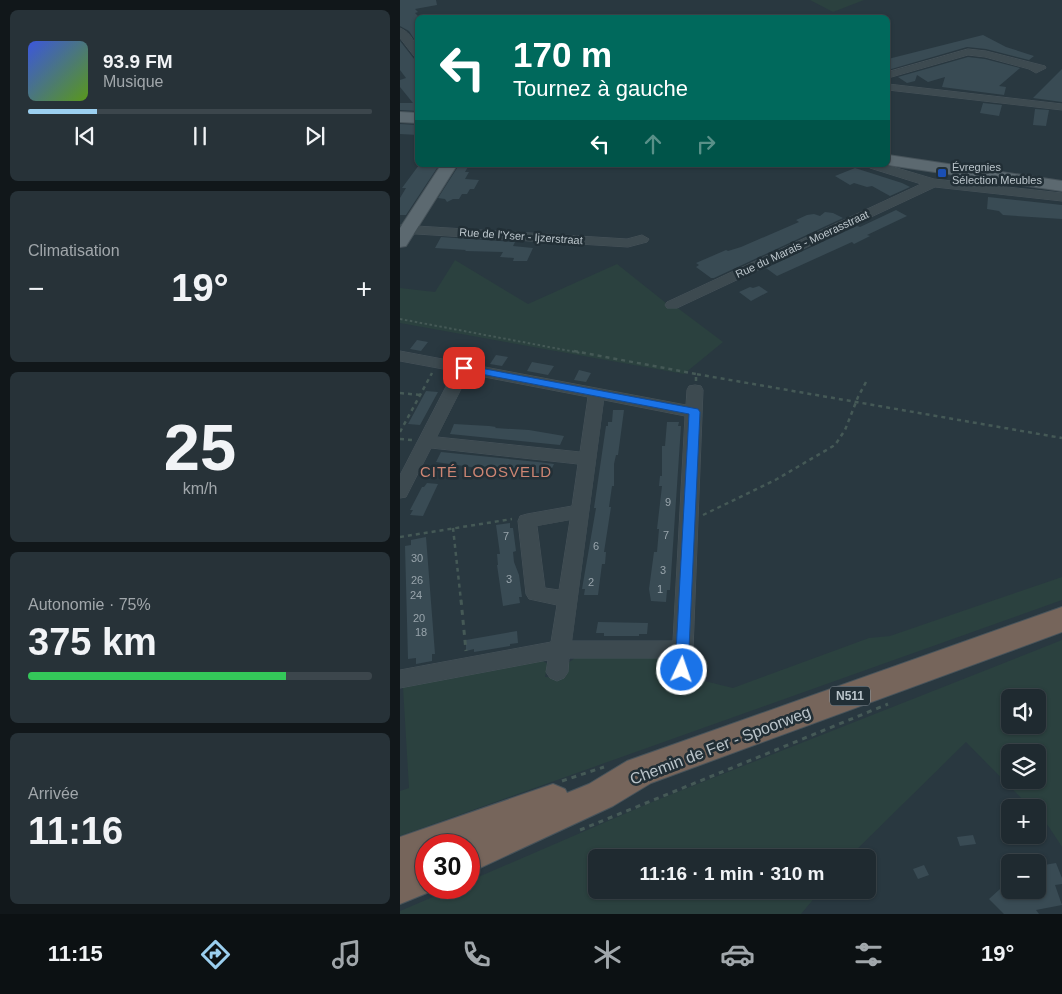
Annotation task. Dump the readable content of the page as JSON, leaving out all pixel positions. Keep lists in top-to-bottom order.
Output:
{
  "streets": {
    "highway": ["N511", "Chemin de Fer - Spoorweg"],
    "street": ["Rue de l'Yser - Ijzerstraat", "Rue du Marais - Moerasstraat"]
  },
  "districts": ["CITÉ LOOSVELD"],
  "places": {
    "transit": ["Évregnies Sélection Meubles"]
  },
  "house_numbers": [
    "9",
    "7",
    "7",
    "6",
    "30",
    "3",
    "3",
    "26",
    "2",
    "1",
    "24",
    "20",
    "18"
  ],
  "page": {
    "turn": ["170 m", "Tournez à gauche"],
    "song": ["93.9 FM", "Musique"],
    "tile": [
      "Climatisation",
      ["25", "km/h"],
      ["Autonomie · 75%", "375 km"],
      ["Arrivée", "11:16"]
    ],
    "heat": ["−", "19°", "+"],
    "map_buttons": ["+", "−"],
    "limit": "30",
    "trip": "11:16 · 1 min · 310 m",
    "tabs": ["11:15", "19°"]
  }
}
